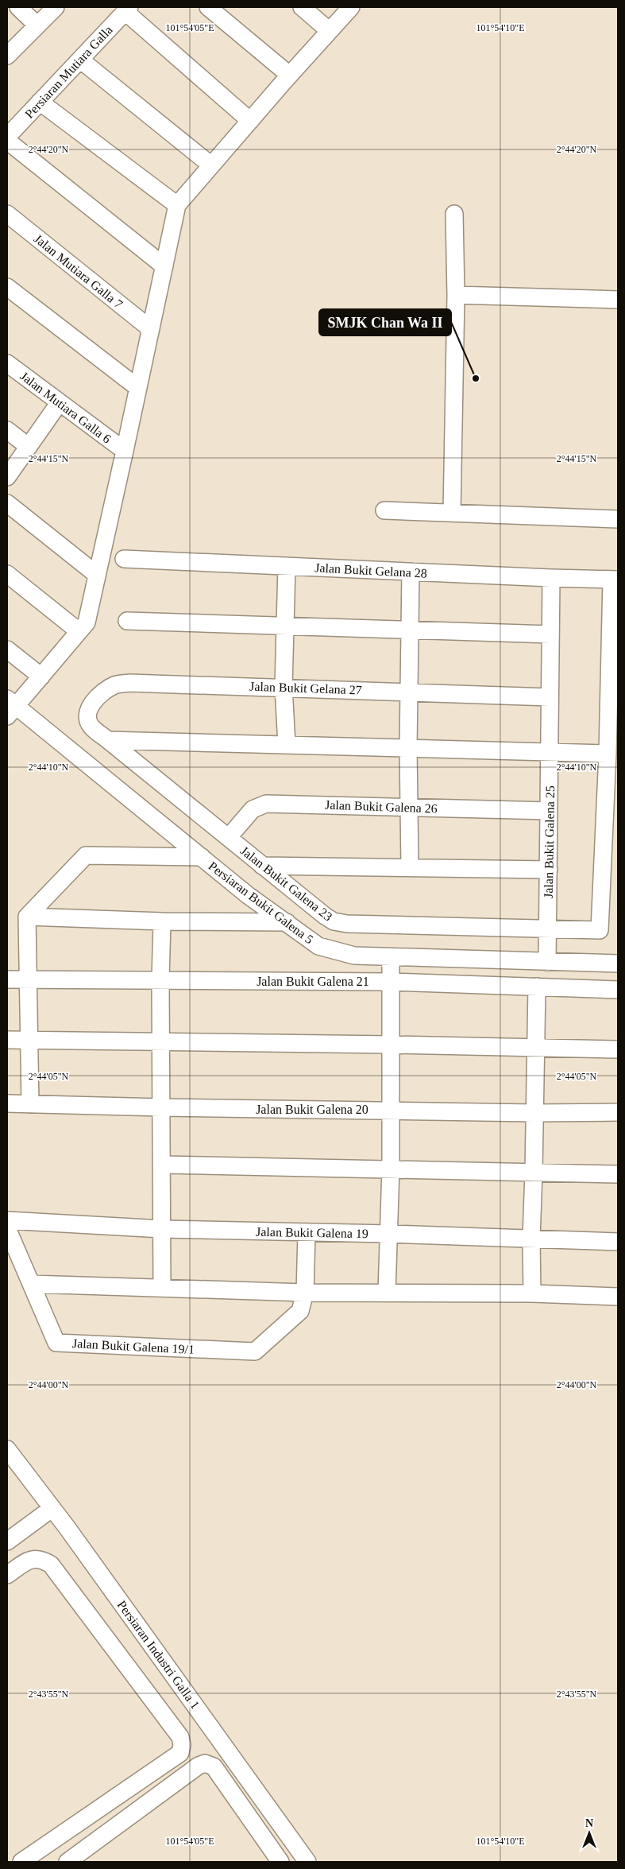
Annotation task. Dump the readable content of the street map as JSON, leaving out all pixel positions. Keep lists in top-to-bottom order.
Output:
{
  "streets": {
    "street": [
      "Persiaran Mutiara Galla",
      "Jalan Mutiara Galla 7",
      "Jalan Mutiara Galla 6",
      "Jalan Bukit Gelana 28",
      "Jalan Bukit Gelana 27",
      "Jalan Bukit Galena 26",
      "Jalan Bukit Galena 25",
      "Jalan Bukit Galena 23",
      "Persiaran Bukit Galena 5",
      "Jalan Bukit Galena 21",
      "Jalan Bukit Galena 20",
      "Jalan Bukit Galena 19",
      "Jalan Bukit Galena 19/1",
      "Persiaran Industri Galla 1"
    ]
  },
  "crossings": [
    ["Jalan Bukit Gelana 28", "Jalan Bukit Galena 25"],
    ["Jalan Bukit Gelana 27", "Jalan Bukit Galena 25"],
    ["Jalan Bukit Gelana 27", "Jalan Bukit Galena 23"],
    ["Jalan Bukit Galena 26", "Jalan Bukit Galena 25"],
    ["Jalan Bukit Galena 26", "Jalan Bukit Galena 23"],
    ["Jalan Bukit Galena 25", "Jalan Bukit Galena 23"],
    ["Jalan Bukit Galena 25", "Persiaran Bukit Galena 5"]
  ],
  "places": ["SMJK Chan Wa II"],
  "north": "top",
  "coordinates": [
    "101°54'05\"E",
    "101°54'10\"E",
    "2°44'20\"N",
    "2°44'15\"N",
    "2°44'10\"N",
    "2°44'05\"N",
    "2°44'00\"N",
    "2°43'55\"N"
  ]
}
